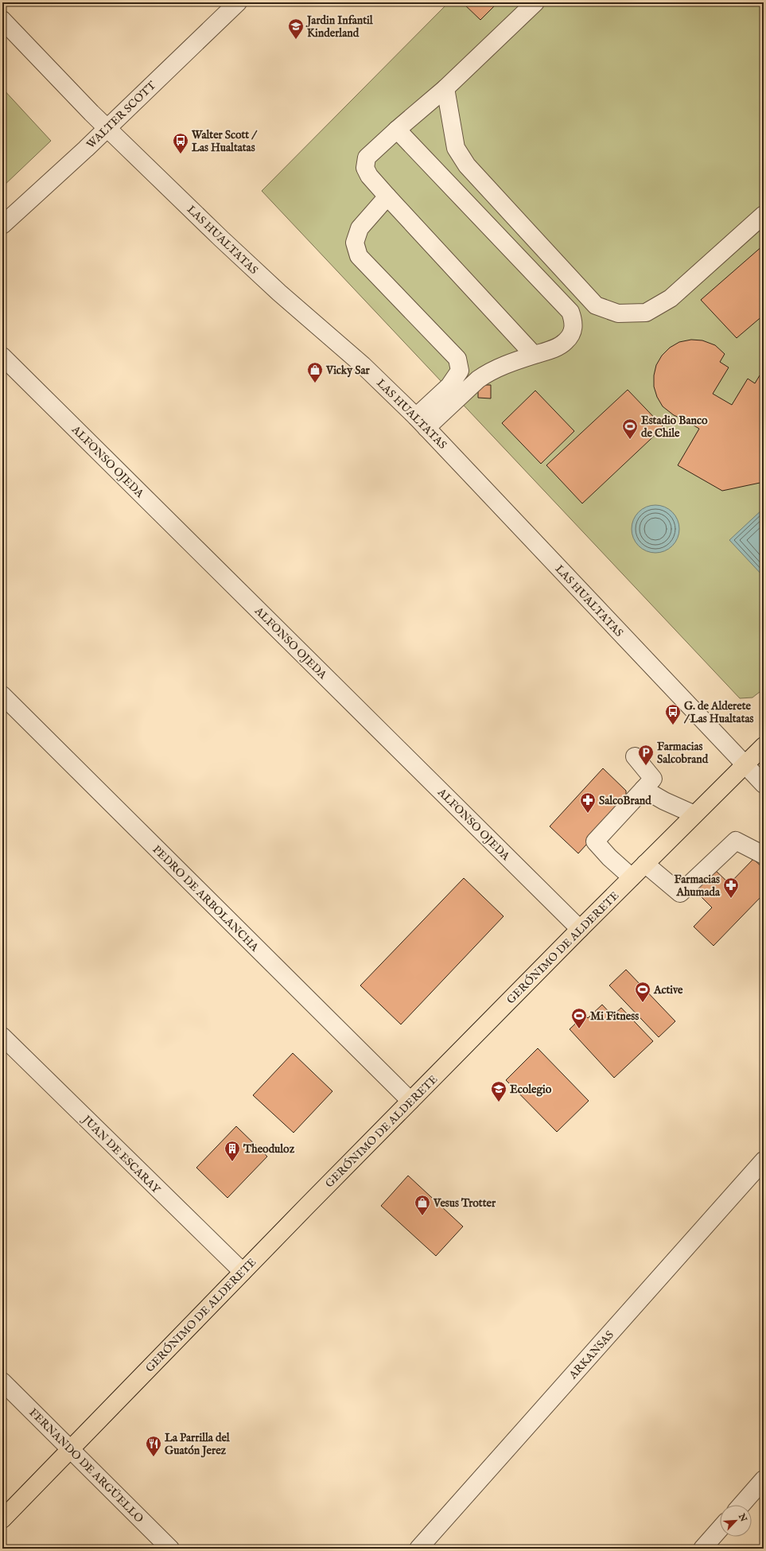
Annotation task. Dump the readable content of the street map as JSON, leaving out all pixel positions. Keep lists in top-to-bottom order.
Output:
{
  "streets": {
    "main road": ["GERÓNIMO DE ALDERETE"],
    "street": [
      "WALTER SCOTT",
      "LAS HUALTATAS",
      "ALFONSO OJEDA",
      "PEDRO DE ARBOLANCHA",
      "JUAN DE ESCARAY",
      "ARKANSAS",
      "FERNANDO DE ARGÜELLO"
    ]
  },
  "crossings": [
    ["WALTER SCOTT", "LAS HUALTATAS"],
    ["LAS HUALTATAS", "GERÓNIMO DE ALDERETE"],
    ["ALFONSO OJEDA", "GERÓNIMO DE ALDERETE"],
    ["PEDRO DE ARBOLANCHA", "GERÓNIMO DE ALDERETE"],
    ["GERÓNIMO DE ALDERETE", "JUAN DE ESCARAY"],
    ["GERÓNIMO DE ALDERETE", "FERNANDO DE ARGÜELLO"]
  ],
  "places": {
    "school or university": ["Jardin Infantil Kinderland", "Ecolegio"],
    "bus stop": ["Walter Scott / Las Hualtatas", "G. de Alderete / Las Hualtatas"],
    "shop": ["Vicky Sar", "Vesus Trotter"],
    "sports": ["Estadio Banco de Chile", "Active", "Mi Fitness"],
    "parking": ["Farmacias Salcobrand"],
    "pharmacy": ["SalcoBrand", "Farmacias Ahumada"],
    "building": ["Theoduloz"],
    "restaurant": ["La Parrilla del Guatón Jerez"]
  },
  "north": "top right"
}
